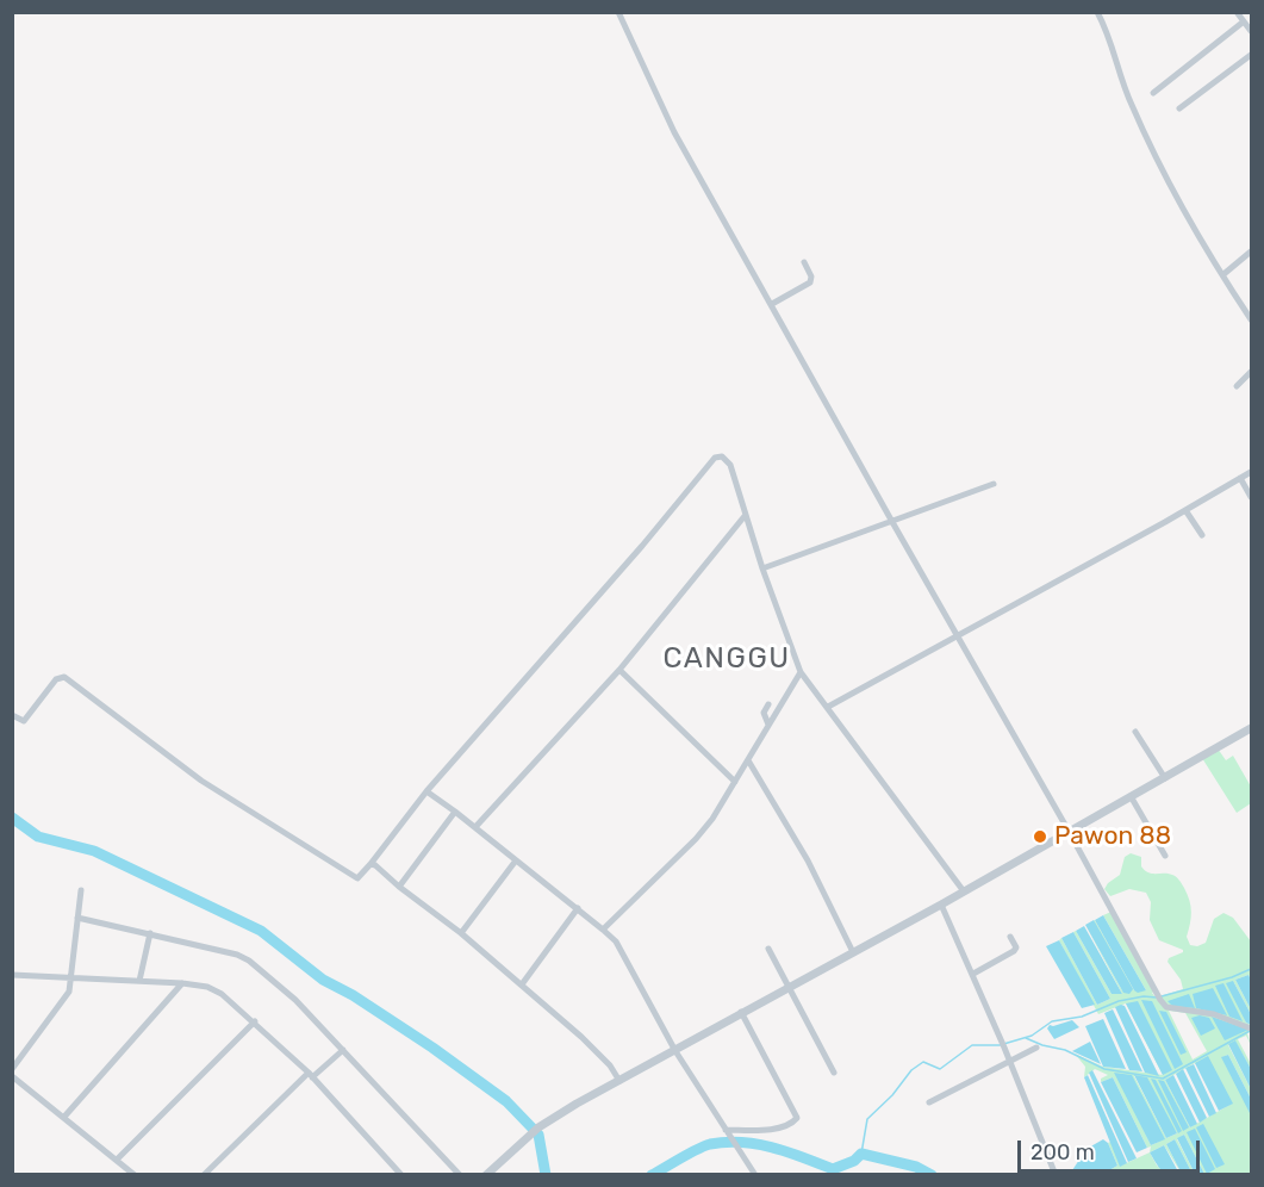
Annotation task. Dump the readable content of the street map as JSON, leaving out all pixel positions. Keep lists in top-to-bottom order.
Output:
{
  "districts": ["CANGGU"],
  "places": ["Pawon 88"],
  "scale_bar": "200 m"
}
